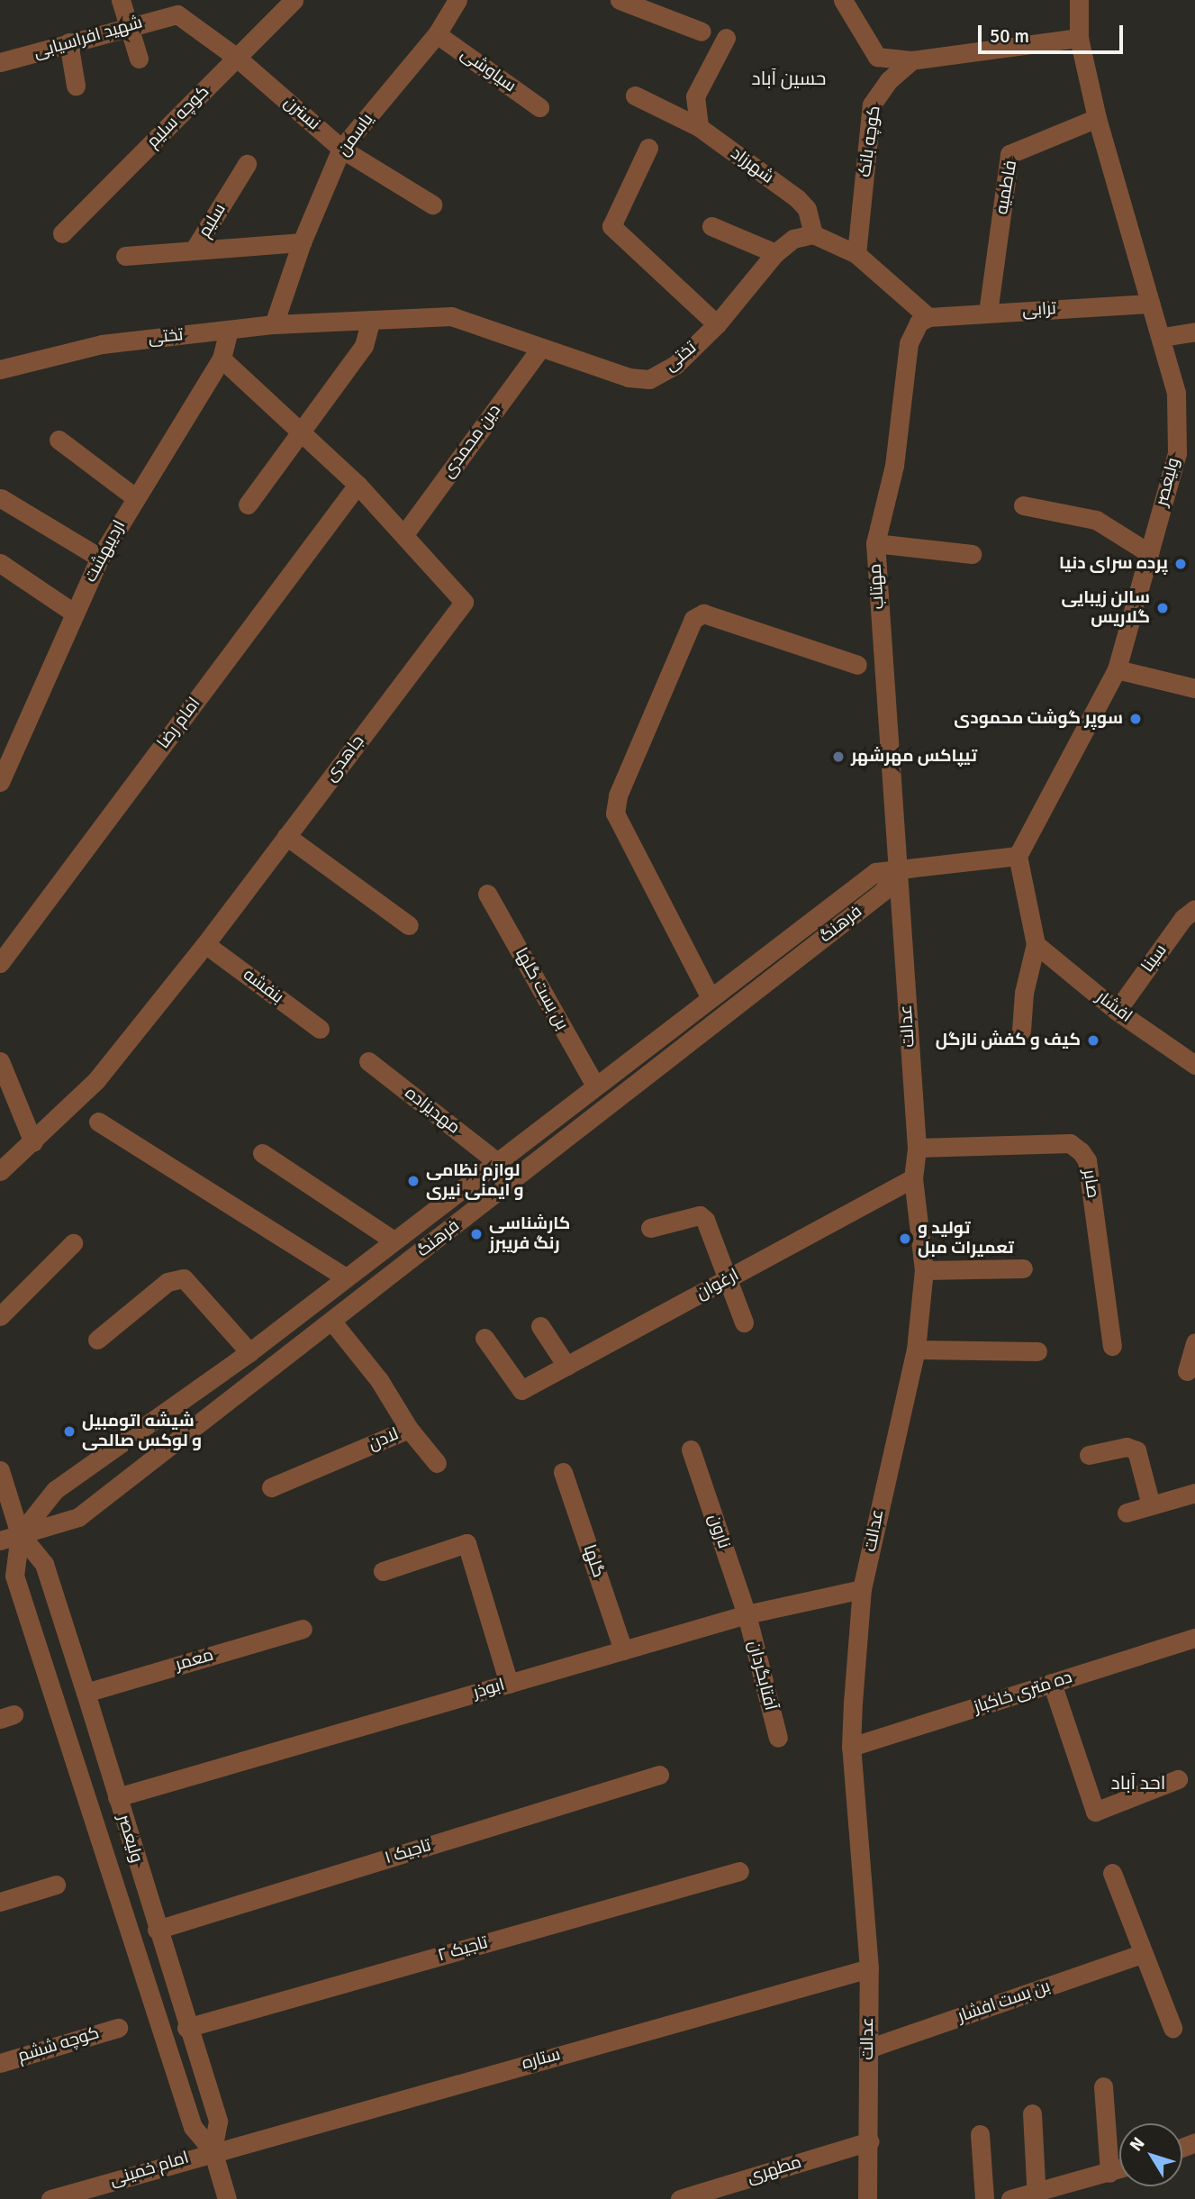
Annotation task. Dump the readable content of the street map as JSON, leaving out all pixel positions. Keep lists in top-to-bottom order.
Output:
{
  "streets": {
    "street": [
      "شهید افراسیابی",
      "سیاوشی",
      "نسترن",
      "کوچه سلیم",
      "یاسمن",
      "کوچه بانک",
      "شهرزاد",
      "فاطمیه",
      "سلیم",
      "ترابی",
      "تختی",
      "دین محمدی",
      "ولیعصر",
      "اردیبهشت",
      "مهتاب",
      "امام رضا",
      "جاهدی",
      "فرهنگ",
      "سینا",
      "بنفشه",
      "بن بست گلها",
      "افشار",
      "عدالت",
      "مهدیزاده",
      "صابر",
      "ارغوان",
      "لادن",
      "نارون",
      "گلها",
      "معمر",
      "آفتابگردان",
      "ابوذر",
      "ده متری خاکباز",
      "تاجیک ۱",
      "تاجیک ۲",
      "بن بست افشار",
      "کوچه ششم",
      "ستاره",
      "امام خمینی",
      "مطهری"
    ]
  },
  "crossings": [
    ["شهید افراسیابی", "نسترن"],
    ["سیاوشی", "یاسمن"],
    ["نسترن", "کوچه سلیم"],
    ["نسترن", "یاسمن"],
    ["یاسمن", "تختی"],
    ["شهرزاد", "تختی"],
    ["فاطمیه", "ترابی"],
    ["فاطمیه", "ولیعصر"],
    ["ترابی", "ولیعصر"],
    ["ترابی", "مهتاب"],
    ["تختی", "دین محمدی"],
    ["تختی", "اردیبهشت"],
    ["دین محمدی", "جاهدی"],
    ["ولیعصر", "فرهنگ"],
    ["ولیعصر", "معمر"],
    ["ولیعصر", "ابوذر"],
    ["ولیعصر", "تاجیک ۱"],
    ["ولیعصر", "تاجیک ۲"],
    ["ولیعصر", "ستاره"],
    ["ولیعصر", "امام خمینی"],
    ["اردیبهشت", "جاهدی"],
    ["مهتاب", "فرهنگ"],
    ["مهتاب", "عدالت"],
    ["امام رضا", "جاهدی"],
    ["جاهدی", "بنفشه"],
    ["فرهنگ", "بن بست گلها"],
    ["فرهنگ", "عدالت"],
    ["فرهنگ", "مهدیزاده"],
    ["فرهنگ", "لادن"],
    ["سینا", "افشار"],
    ["عدالت", "صابر"],
    ["عدالت", "ارغوان"],
    ["عدالت", "ابوذر"],
    ["عدالت", "ده متری خاکباز"],
    ["عدالت", "بن بست افشار"],
    ["عدالت", "ستاره"],
    ["عدالت", "مطهری"],
    ["نارون", "آفتابگردان"],
    ["نارون", "ابوذر"],
    ["گلها", "ابوذر"],
    ["آفتابگردان", "ابوذر"],
    ["ستاره", "امام خمینی"]
  ],
  "districts": ["حسین آباد", "احد آباد"],
  "places": [
    "پرده سرای دنیا",
    "سالن زیبایی گلاریس",
    "سوپر گوشت محمودی",
    "تیپاکس مهرشهر",
    "کیف و کفش نازگل",
    "لوازم نظامی و ایمنی نیری",
    "کارشناسی رنگ فریبرز",
    "تولید و تعمیرات مبل",
    "شیشه اتومبیل و لوکس صالحی"
  ],
  "scale_bar": "50 m",
  "north": "top left"
}
